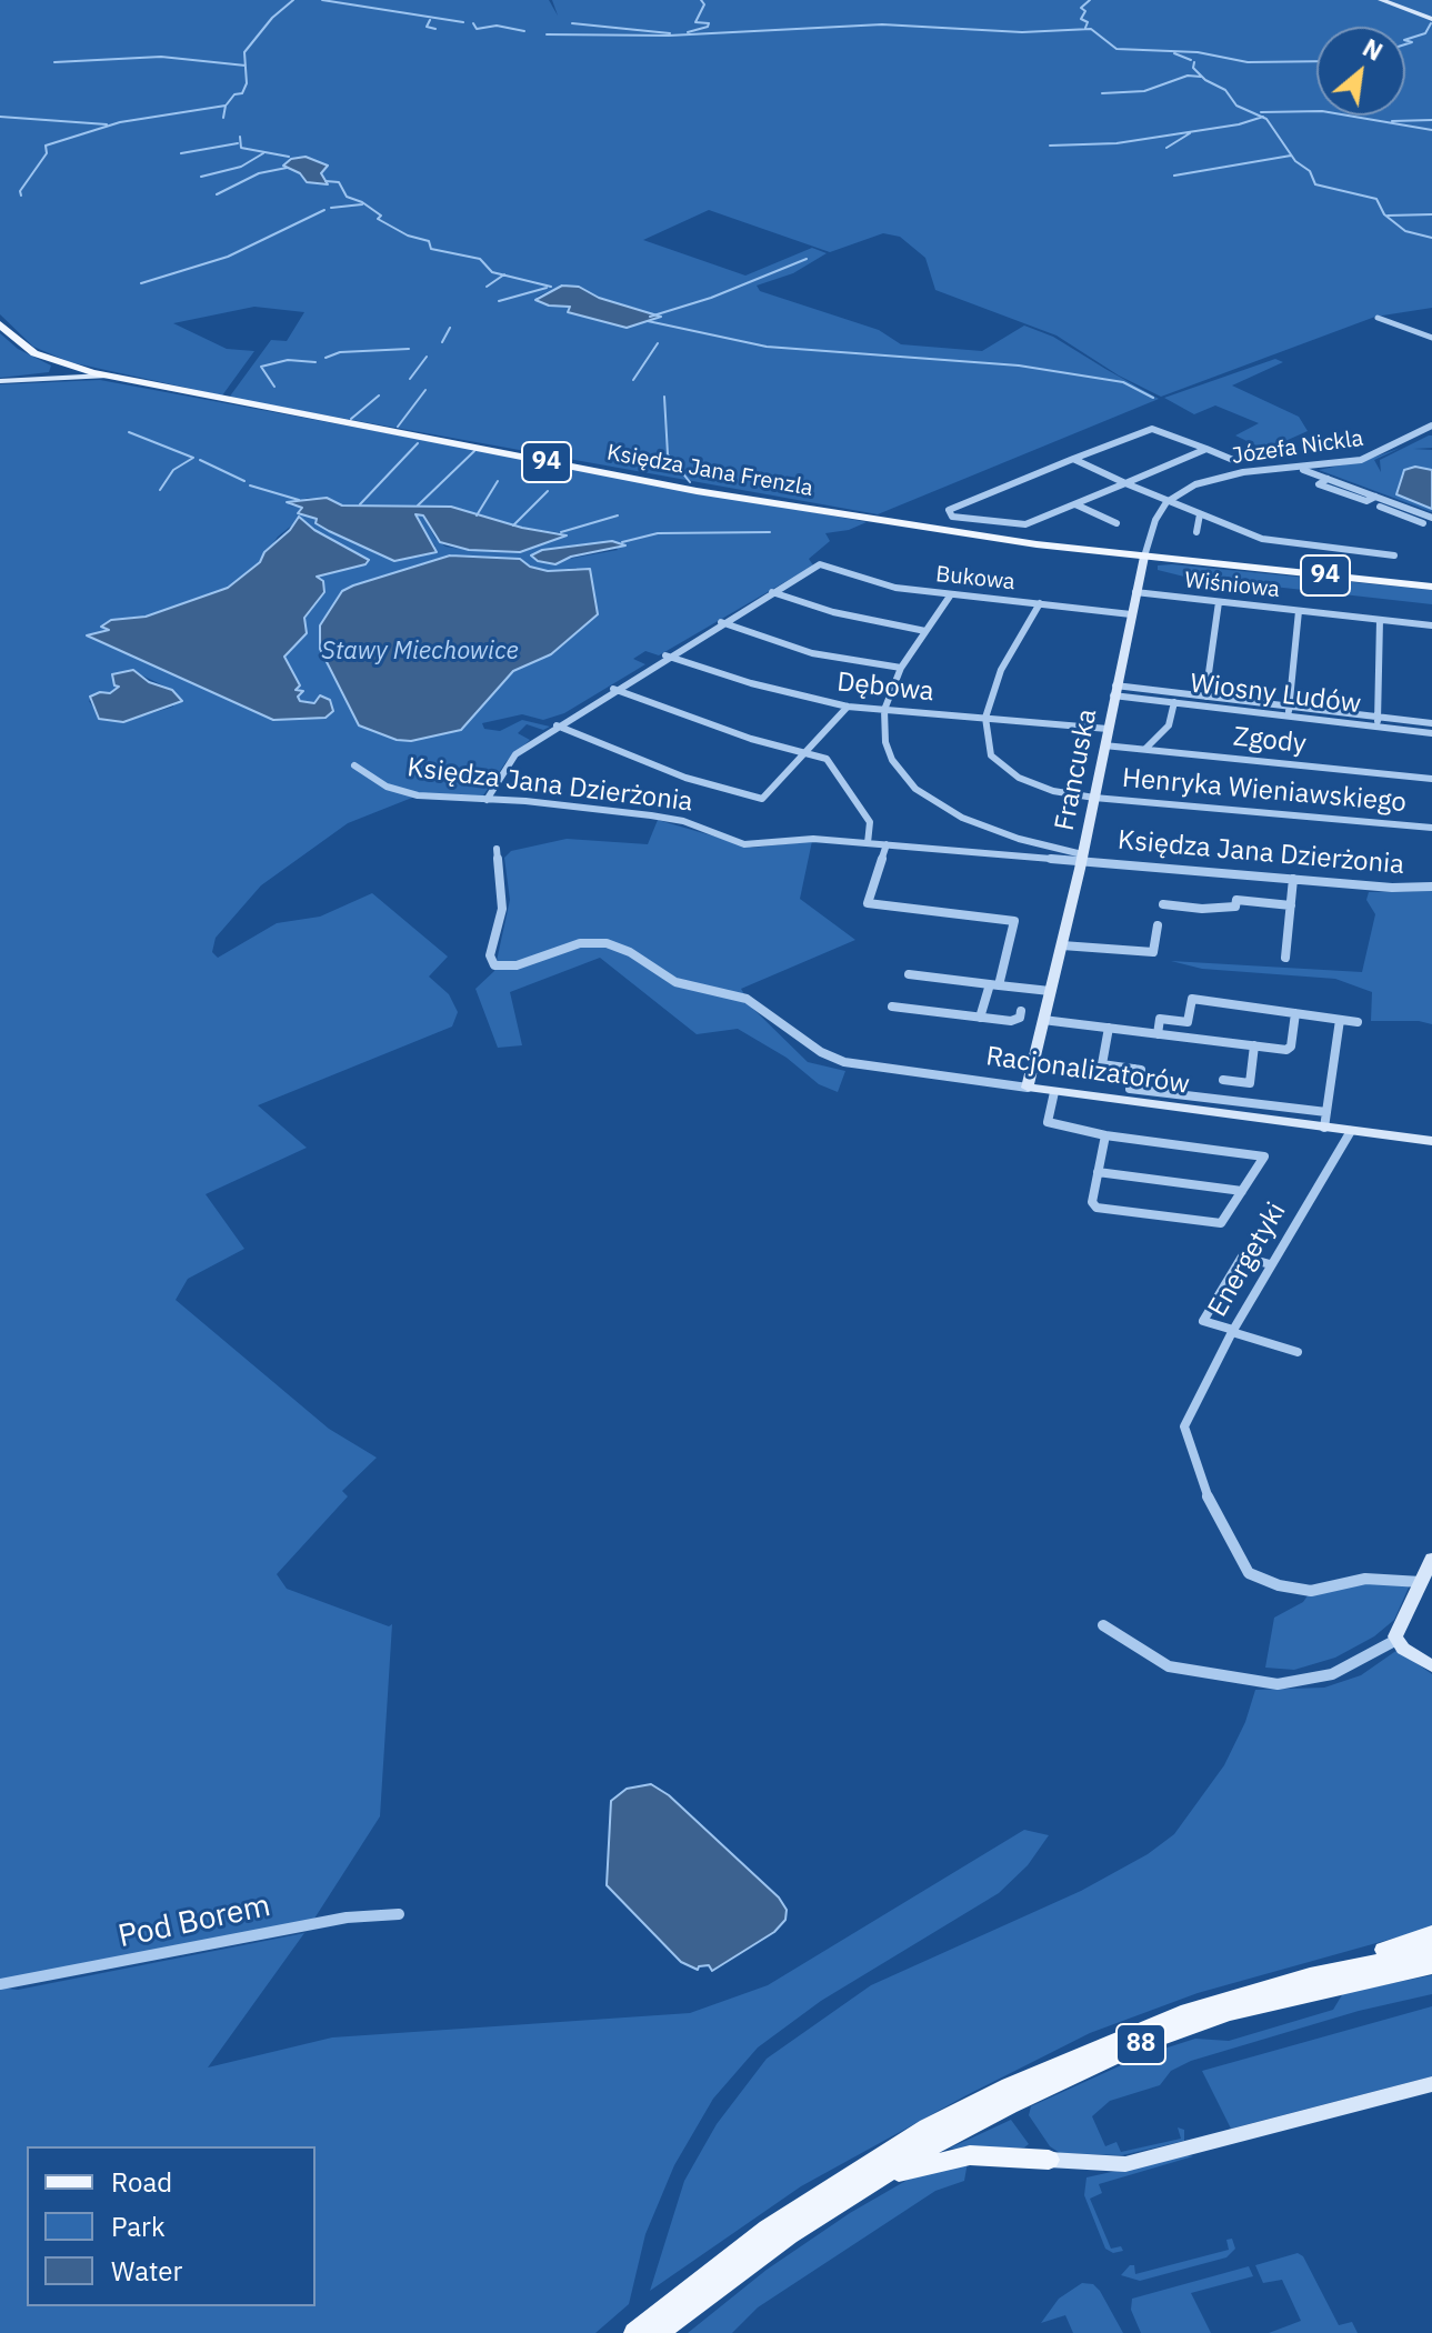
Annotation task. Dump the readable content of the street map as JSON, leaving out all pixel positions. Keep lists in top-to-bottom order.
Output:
{
  "streets": {
    "main road": ["94", "Księdza Jana Frenzla", "88"],
    "street": [
      "Józefa Nickla",
      "Bukowa",
      "Wiśniowa",
      "Dębowa",
      "Wiosny Ludów",
      "Zgody",
      "Francuska",
      "Księdza Jana Dzierżonia",
      "Henryka Wieniawskiego",
      "Racjonalizatorów",
      "Energetyki",
      "Pod Borem"
    ]
  },
  "crossings": [
    ["Księdza Jana Frenzla", "Francuska"],
    ["Bukowa", "Francuska"],
    ["Wiśniowa", "Francuska"],
    ["Dębowa", "Francuska"],
    ["Dębowa", "Henryka Wieniawskiego"],
    ["Wiosny Ludów", "Francuska"],
    ["Zgody", "Francuska"],
    ["Francuska", "Księdza Jana Dzierżonia"],
    ["Francuska", "Henryka Wieniawskiego"],
    ["Francuska", "Racjonalizatorów"],
    ["Racjonalizatorów", "Energetyki"]
  ],
  "water": ["Stawy Miechowice"],
  "legend": ["Road", "Park", "Water"],
  "north": "top right"
}
